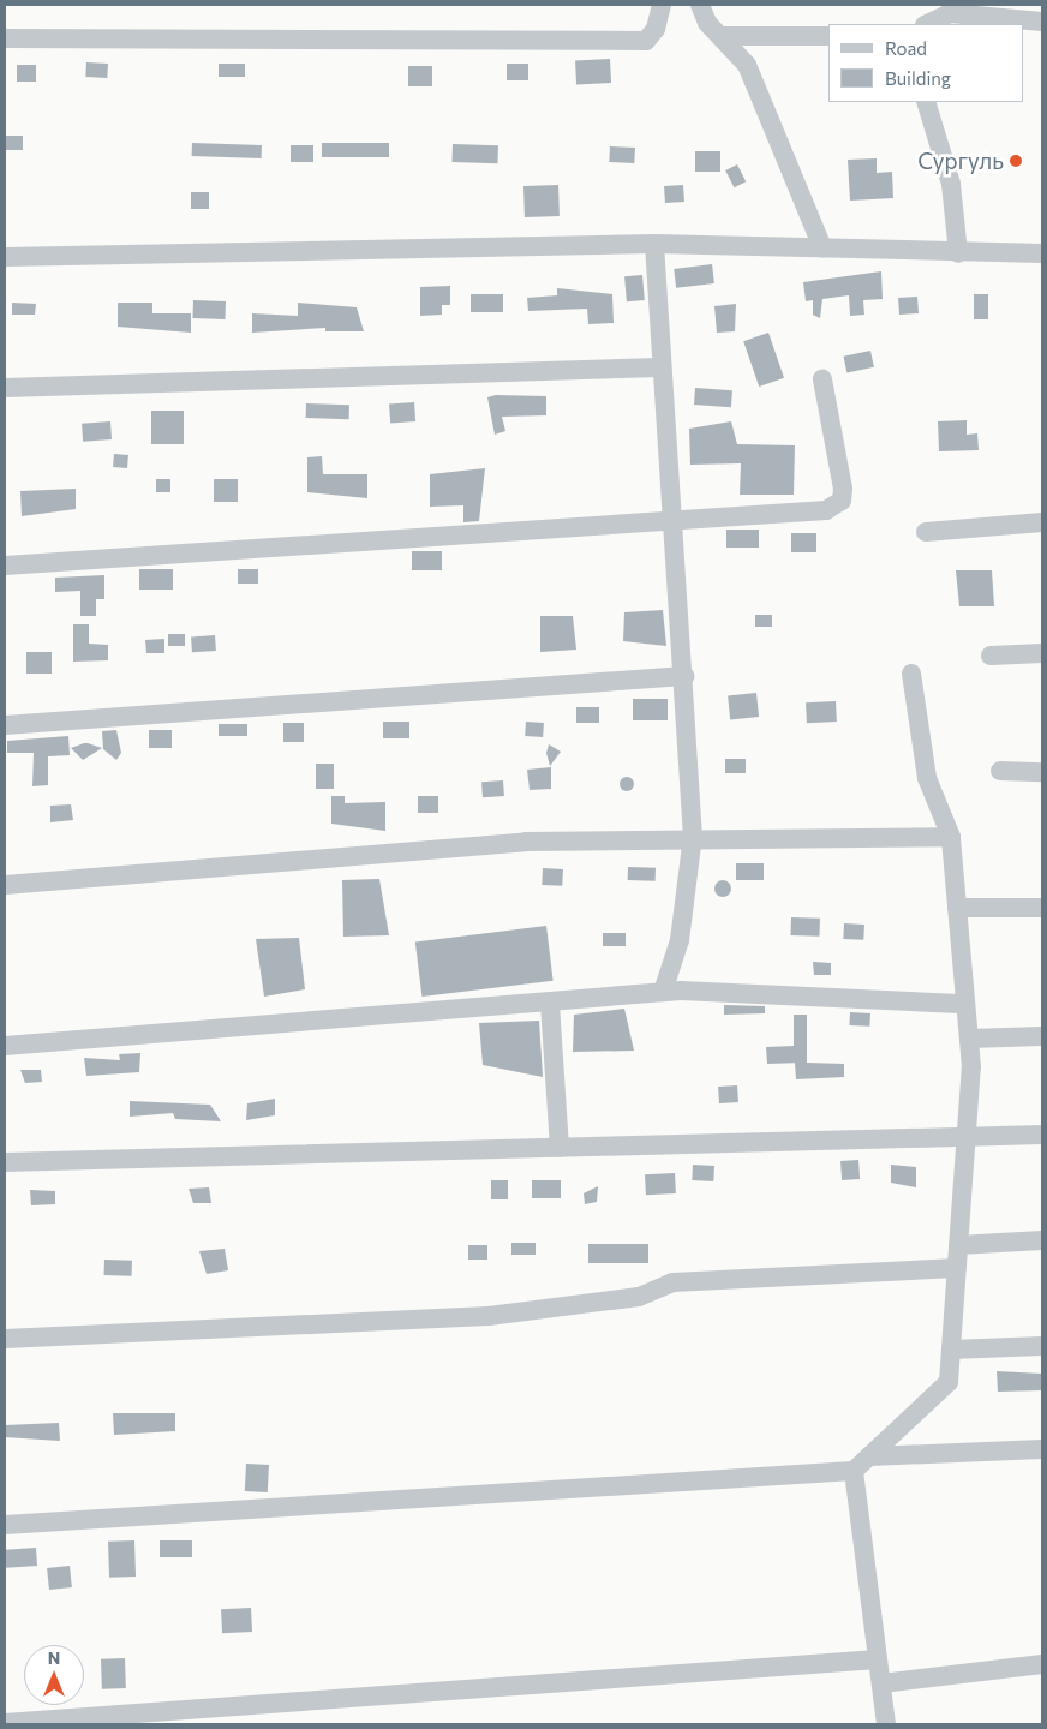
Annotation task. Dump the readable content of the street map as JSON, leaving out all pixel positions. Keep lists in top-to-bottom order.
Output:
{
  "places": ["Сургуль"],
  "legend": ["Road", "Building"],
  "north": "top"
}
